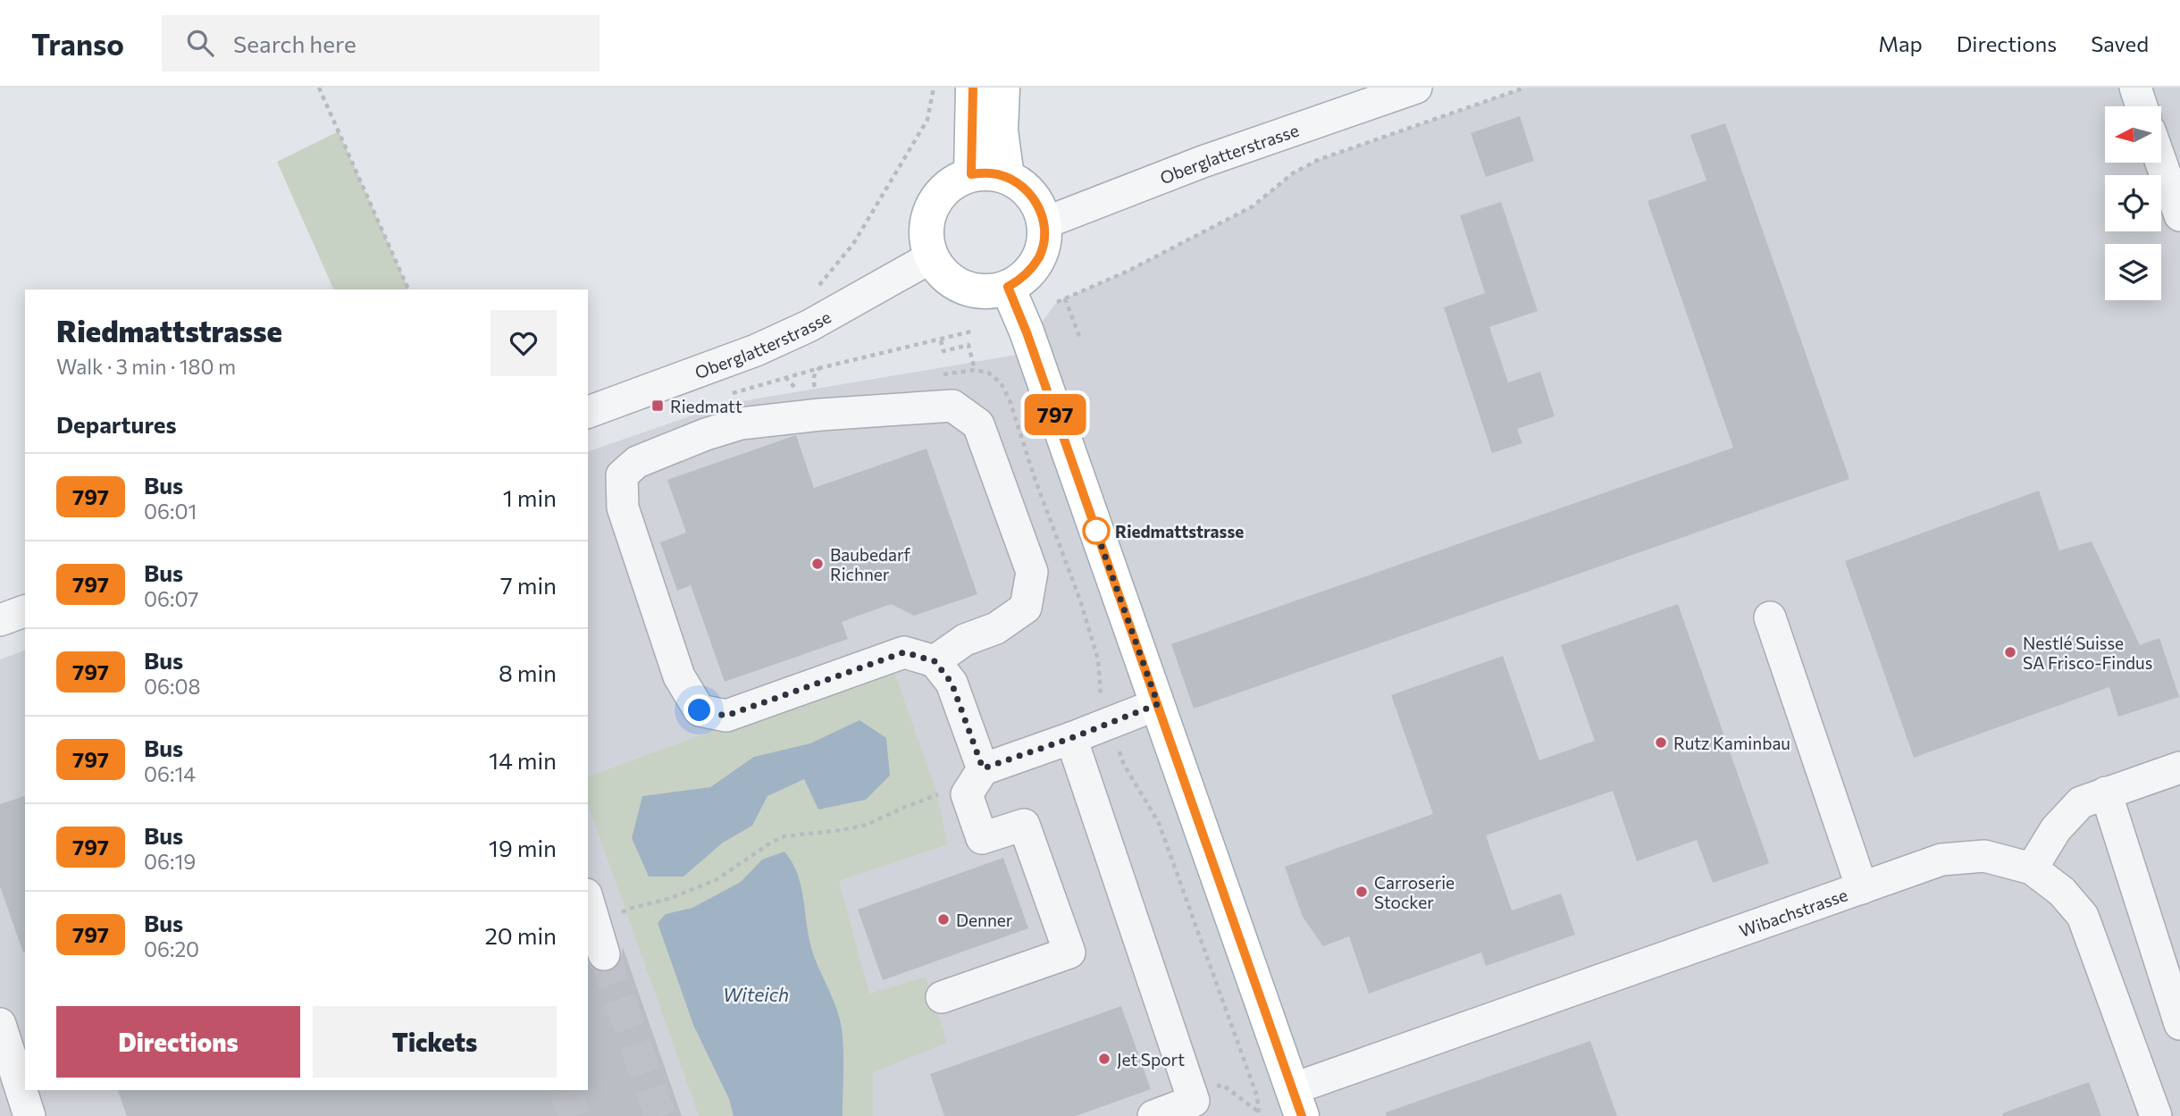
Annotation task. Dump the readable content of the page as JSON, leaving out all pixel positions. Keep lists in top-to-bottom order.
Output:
{
  "streets": {
    "street": ["Oberglatterstrasse", "Wibachstrasse"]
  },
  "water": ["Witeich"],
  "places": {
    "transit": ["Riedmatt"],
    "other": [
      "Riedmattstrasse",
      "Baubedarf Richner",
      "Nestlé Suisse SA Frisco-Findus",
      "Rutz Kaminbau",
      "Carroserie Stocker",
      "Denner",
      "Jet Sport"
    ]
  },
  "lines": ["bus line 797"],
  "north": "left",
  "page": {
    "header": "Transo",
    "search": "Search here",
    "nav": ["Map", "Directions", "Saved"],
    "on_map": "797",
    "heading": [
      ["Riedmattstrasse", "Walk · 3 min · 180 m"],
      "Departures"
    ],
    "list": [
      {
        "mark": "797",
        "name": "Bus",
        "note": "06:01",
        "value": "1 min"
      },
      {
        "mark": "797",
        "name": "Bus",
        "note": "06:07",
        "value": "7 min"
      },
      {
        "mark": "797",
        "name": "Bus",
        "note": "06:08",
        "value": "8 min"
      },
      {
        "mark": "797",
        "name": "Bus",
        "note": "06:14",
        "value": "14 min"
      },
      {
        "mark": "797",
        "name": "Bus",
        "note": "06:19",
        "value": "19 min"
      },
      {
        "mark": "797",
        "name": "Bus",
        "note": "06:20",
        "value": "20 min"
      }
    ],
    "buttons": ["Directions", "Tickets"]
  }
}
